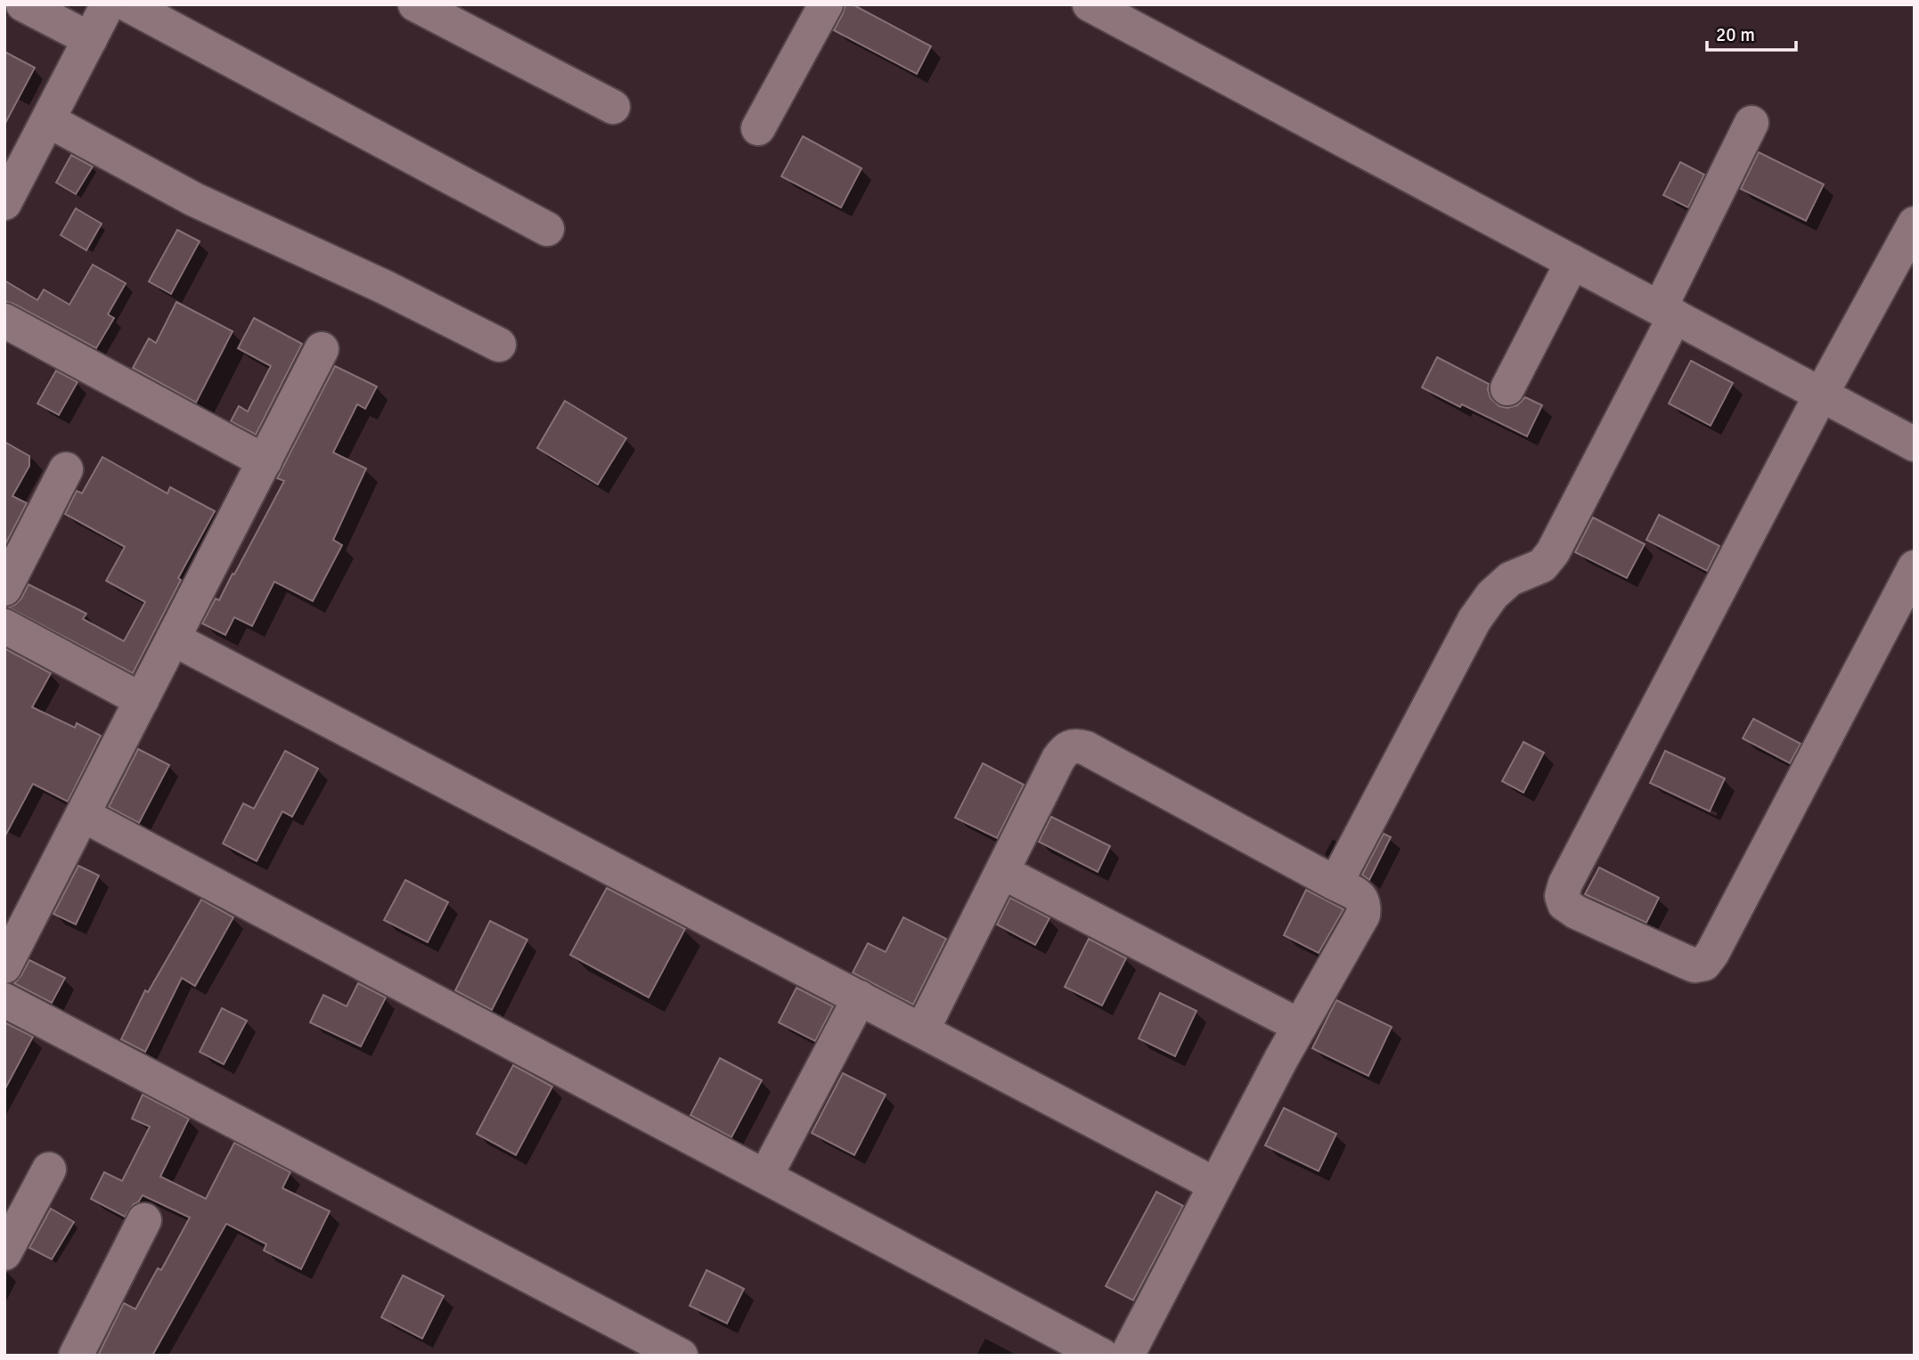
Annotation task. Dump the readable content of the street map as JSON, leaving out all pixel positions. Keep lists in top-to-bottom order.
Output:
{
  "scale_bar": "20 m"
}
